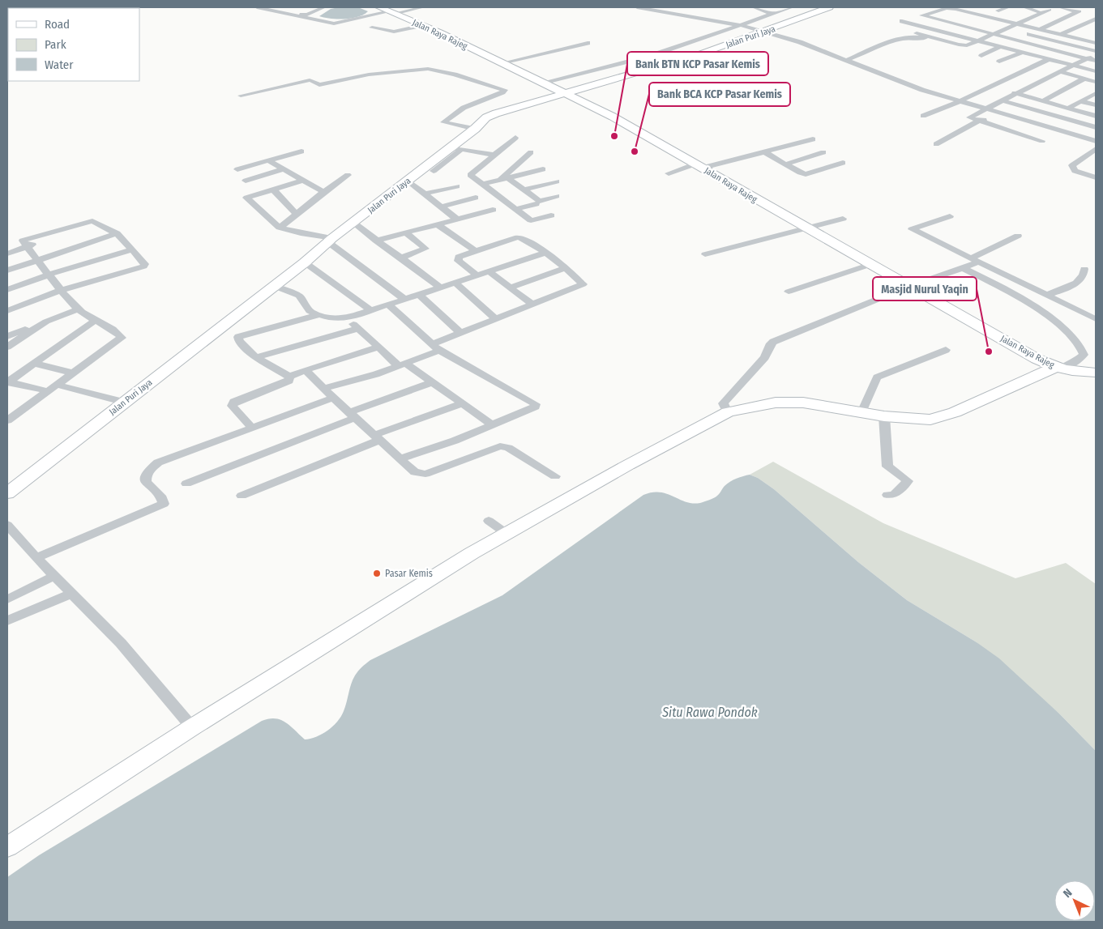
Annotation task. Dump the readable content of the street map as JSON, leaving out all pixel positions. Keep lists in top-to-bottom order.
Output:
{
  "streets": {
    "street": ["Jalan Raya Rajeg", "Jalan Puri Jaya"]
  },
  "crossings": [
    ["Jalan Raya Rajeg", "Jalan Puri Jaya"]
  ],
  "water": ["Situ Rawa Pondok"],
  "places": [
    "Bank BTN KCP Pasar Kemis",
    "Bank BCA KCP Pasar Kemis",
    "Masjid Nurul Yaqin",
    "Pasar Kemis"
  ],
  "legend": ["Road", "Park", "Water"],
  "north": "top left"
}
